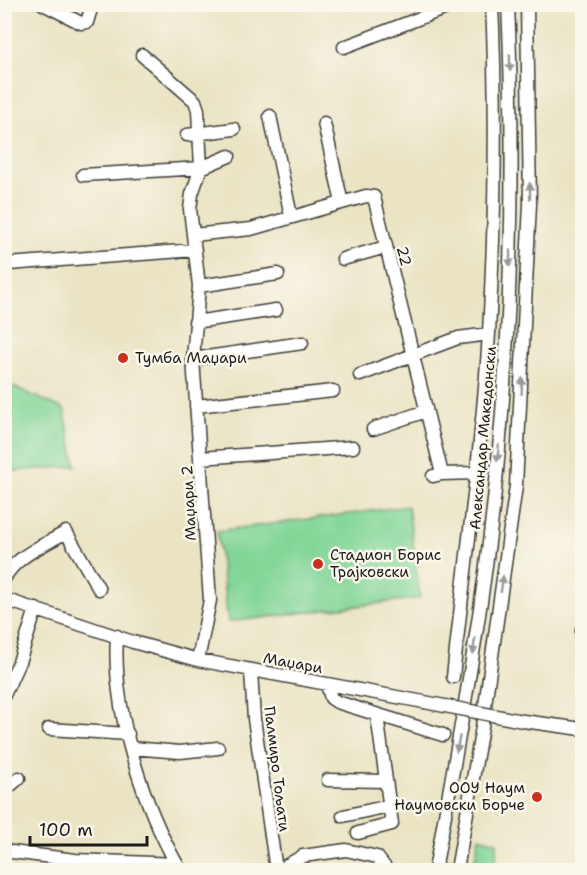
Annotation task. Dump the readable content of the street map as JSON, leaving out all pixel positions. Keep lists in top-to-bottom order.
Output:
{
  "streets": {
    "street": [
      "22",
      "Александар Македонски",
      "Маџари 2",
      "Маџари",
      "Палмиро Тољати"
    ]
  },
  "crossings": [
    ["Маџари 2", "Маџари"],
    ["Маџари", "Палмиро Тољати"]
  ],
  "places": ["Тумба Маџари", "Стадион Борис Трајковски", "ООУ Наум Наумовски Борче"],
  "scale_bar": "100 m"
}
